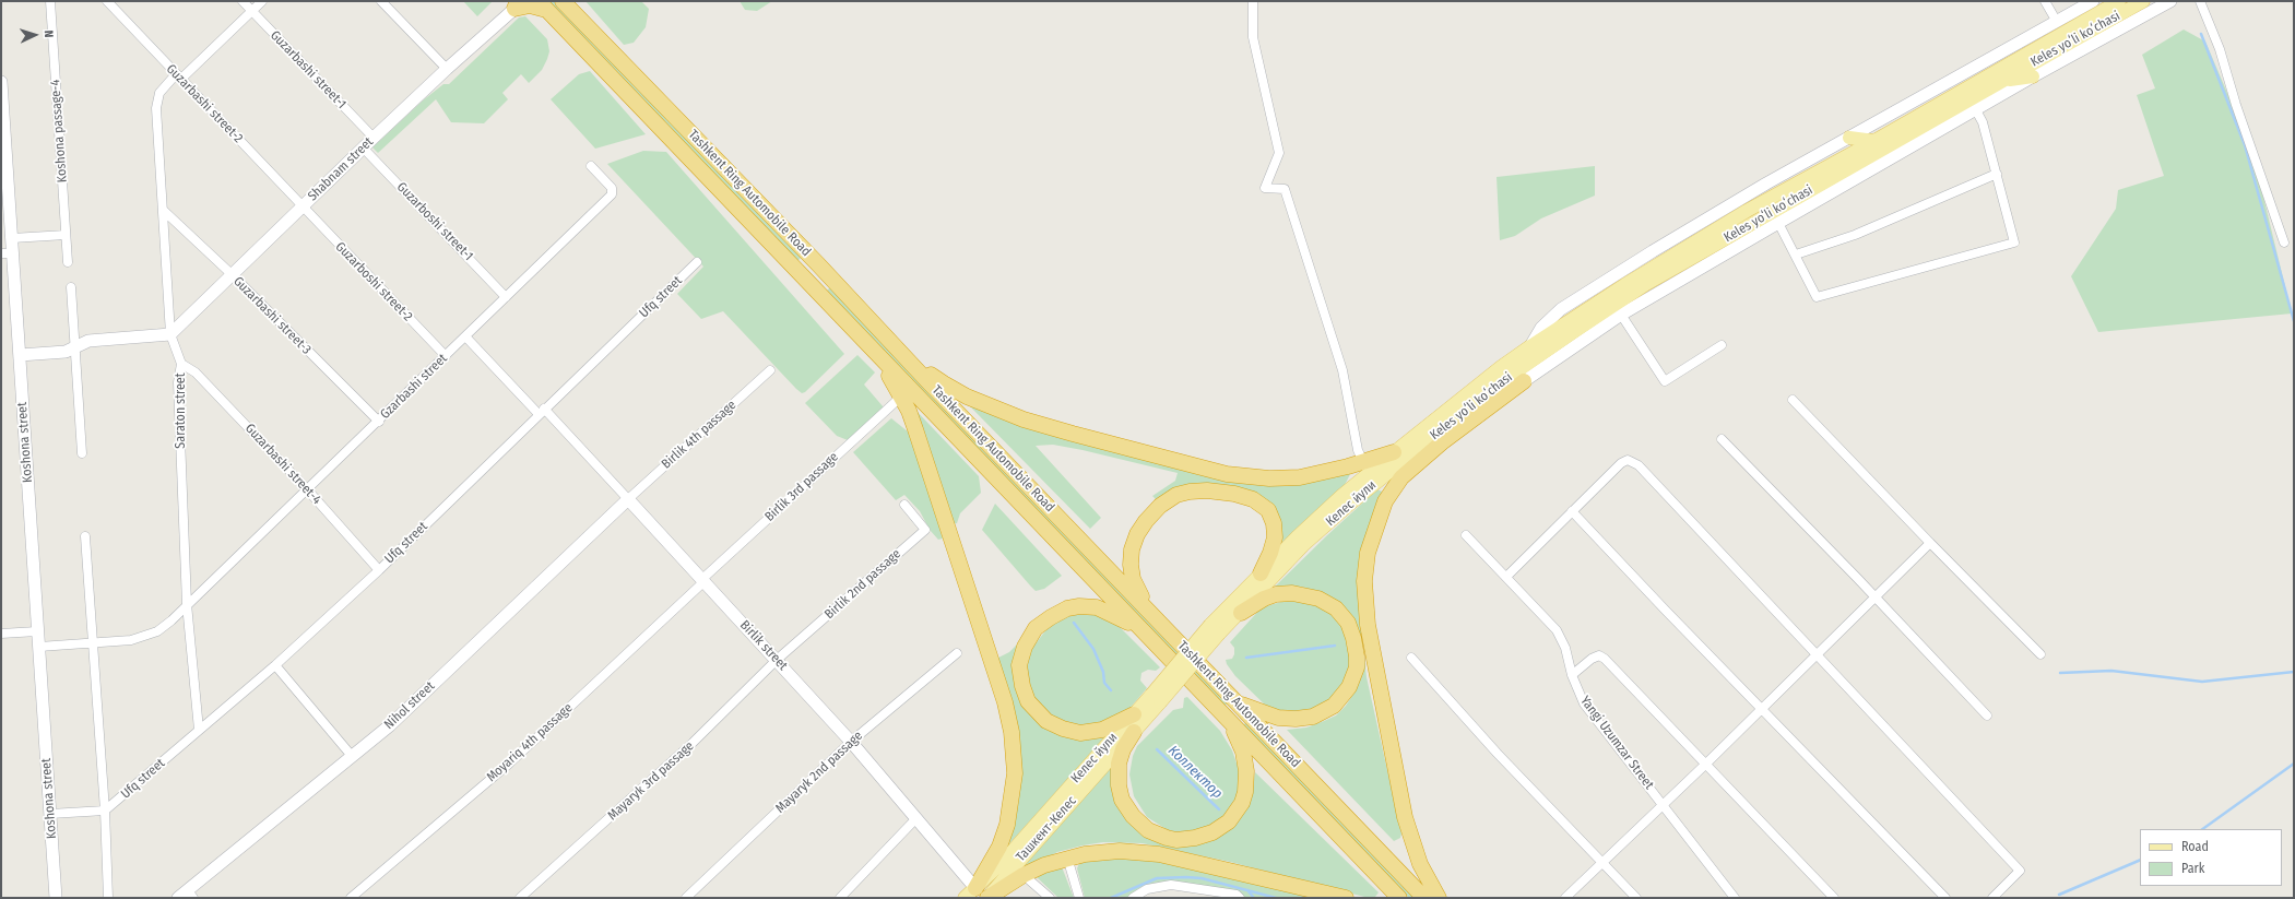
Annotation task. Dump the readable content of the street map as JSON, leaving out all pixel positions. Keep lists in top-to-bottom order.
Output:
{
  "streets": {
    "highway": ["Tashkent Ring Automobile Road"],
    "main road": ["Keles yoʻli koʻchasi", "Келес йули", "Ташкент-Келес"],
    "street": [
      "Guzarbashi street-1",
      "Guzarbashi street-2",
      "Koshona passage-4",
      "Shabnam street",
      "Guzarboshi street-1",
      "Guzarboshi street-2",
      "Ufq street",
      "Guzarbashi street-3",
      "Gzarbashi street",
      "Saraton street",
      "Birlik 4th passage",
      "Koshona street",
      "Guzarbashi street-4",
      "Birlik 3rd passage",
      "Birlik 2nd passage",
      "Birlik street",
      "Nihol street",
      "Moyariq 4th passage",
      "Yangi Uzumzar Street",
      "Mayaryk 2nd passage",
      "Mayaryk 3rd passage"
    ]
  },
  "crossings": [
    ["Keles yoʻli koʻchasi", "Келес йули"],
    ["Guzarbashi street-1", "Shabnam street"],
    ["Guzarbashi street-1", "Saraton street"],
    ["Guzarbashi street-2", "Shabnam street"],
    ["Guzarbashi street-2", "Guzarboshi street-2"],
    ["Guzarbashi street-2", "Saraton street"],
    ["Shabnam street", "Guzarboshi street-1"],
    ["Shabnam street", "Guzarboshi street-2"],
    ["Shabnam street", "Guzarbashi street-3"],
    ["Shabnam street", "Saraton street"],
    ["Guzarboshi street-1", "Gzarbashi street"],
    ["Guzarboshi street-2", "Gzarbashi street"],
    ["Ufq street", "Saraton street"],
    ["Ufq street", "Guzarbashi street-4"],
    ["Ufq street", "Birlik street"],
    ["Guzarbashi street-3", "Gzarbashi street"],
    ["Guzarbashi street-3", "Saraton street"],
    ["Gzarbashi street", "Saraton street"],
    ["Gzarbashi street", "Guzarbashi street-4"],
    ["Gzarbashi street", "Birlik street"],
    ["Saraton street", "Guzarbashi street-4"],
    ["Birlik 4th passage", "Birlik street"],
    ["Birlik 4th passage", "Nihol street"],
    ["Birlik 3rd passage", "Birlik street"],
    ["Birlik 3rd passage", "Moyariq 4th passage"],
    ["Келес йули", "Birlik street"],
    ["Келес йули", "Ташкент-Келес"],
    ["Birlik 2nd passage", "Birlik street"],
    ["Birlik 2nd passage", "Mayaryk 3rd passage"],
    ["Birlik street", "Nihol street"],
    ["Birlik street", "Moyariq 4th passage"],
    ["Birlik street", "Mayaryk 2nd passage"],
    ["Birlik street", "Mayaryk 3rd passage"],
    ["Birlik street", "Ташкент-Келес"]
  ],
  "water": ["Коллектор"],
  "legend": ["Road", "Park"],
  "north": "right"
}
